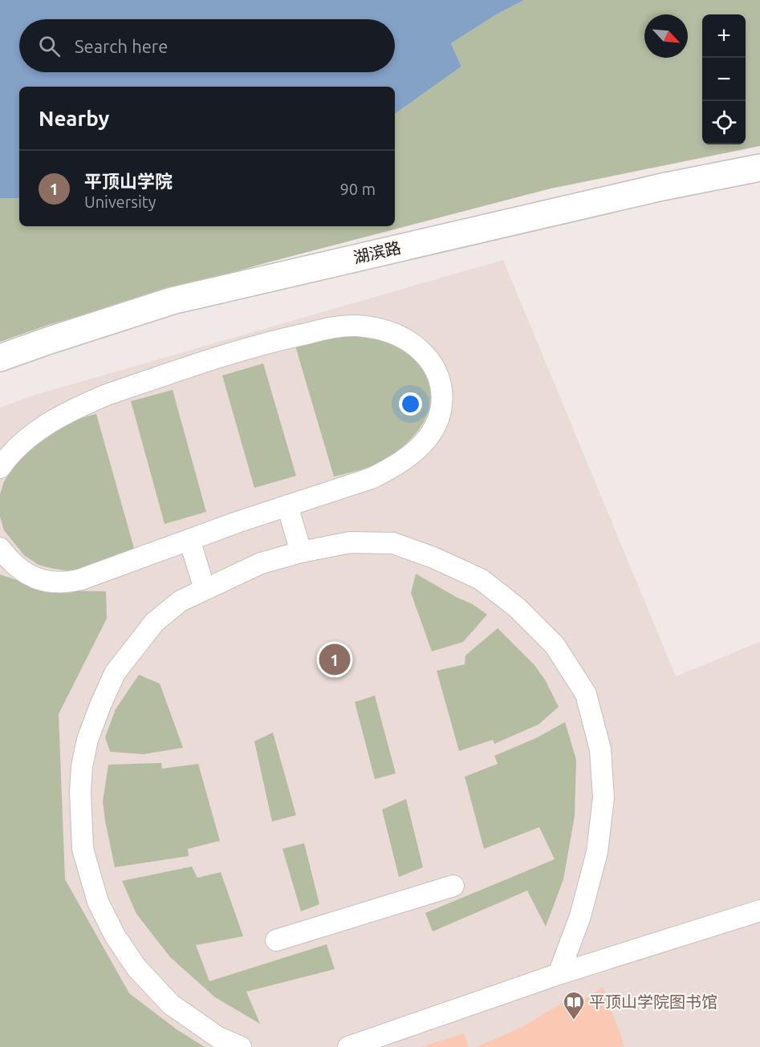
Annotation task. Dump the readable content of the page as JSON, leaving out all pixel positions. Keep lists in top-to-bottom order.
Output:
{
  "streets": {
    "street": ["湖滨路"]
  },
  "places": {
    "library": ["平顶山学院图书馆"]
  },
  "north": "bottom right",
  "page": {
    "map_buttons": ["+", "−"],
    "search": "Search here",
    "heading": "Nearby",
    "list": [
      {
        "mark": "1",
        "name": "平顶山学院",
        "note": "University",
        "value": "90 m"
      }
    ],
    "pins": "1"
  }
}
